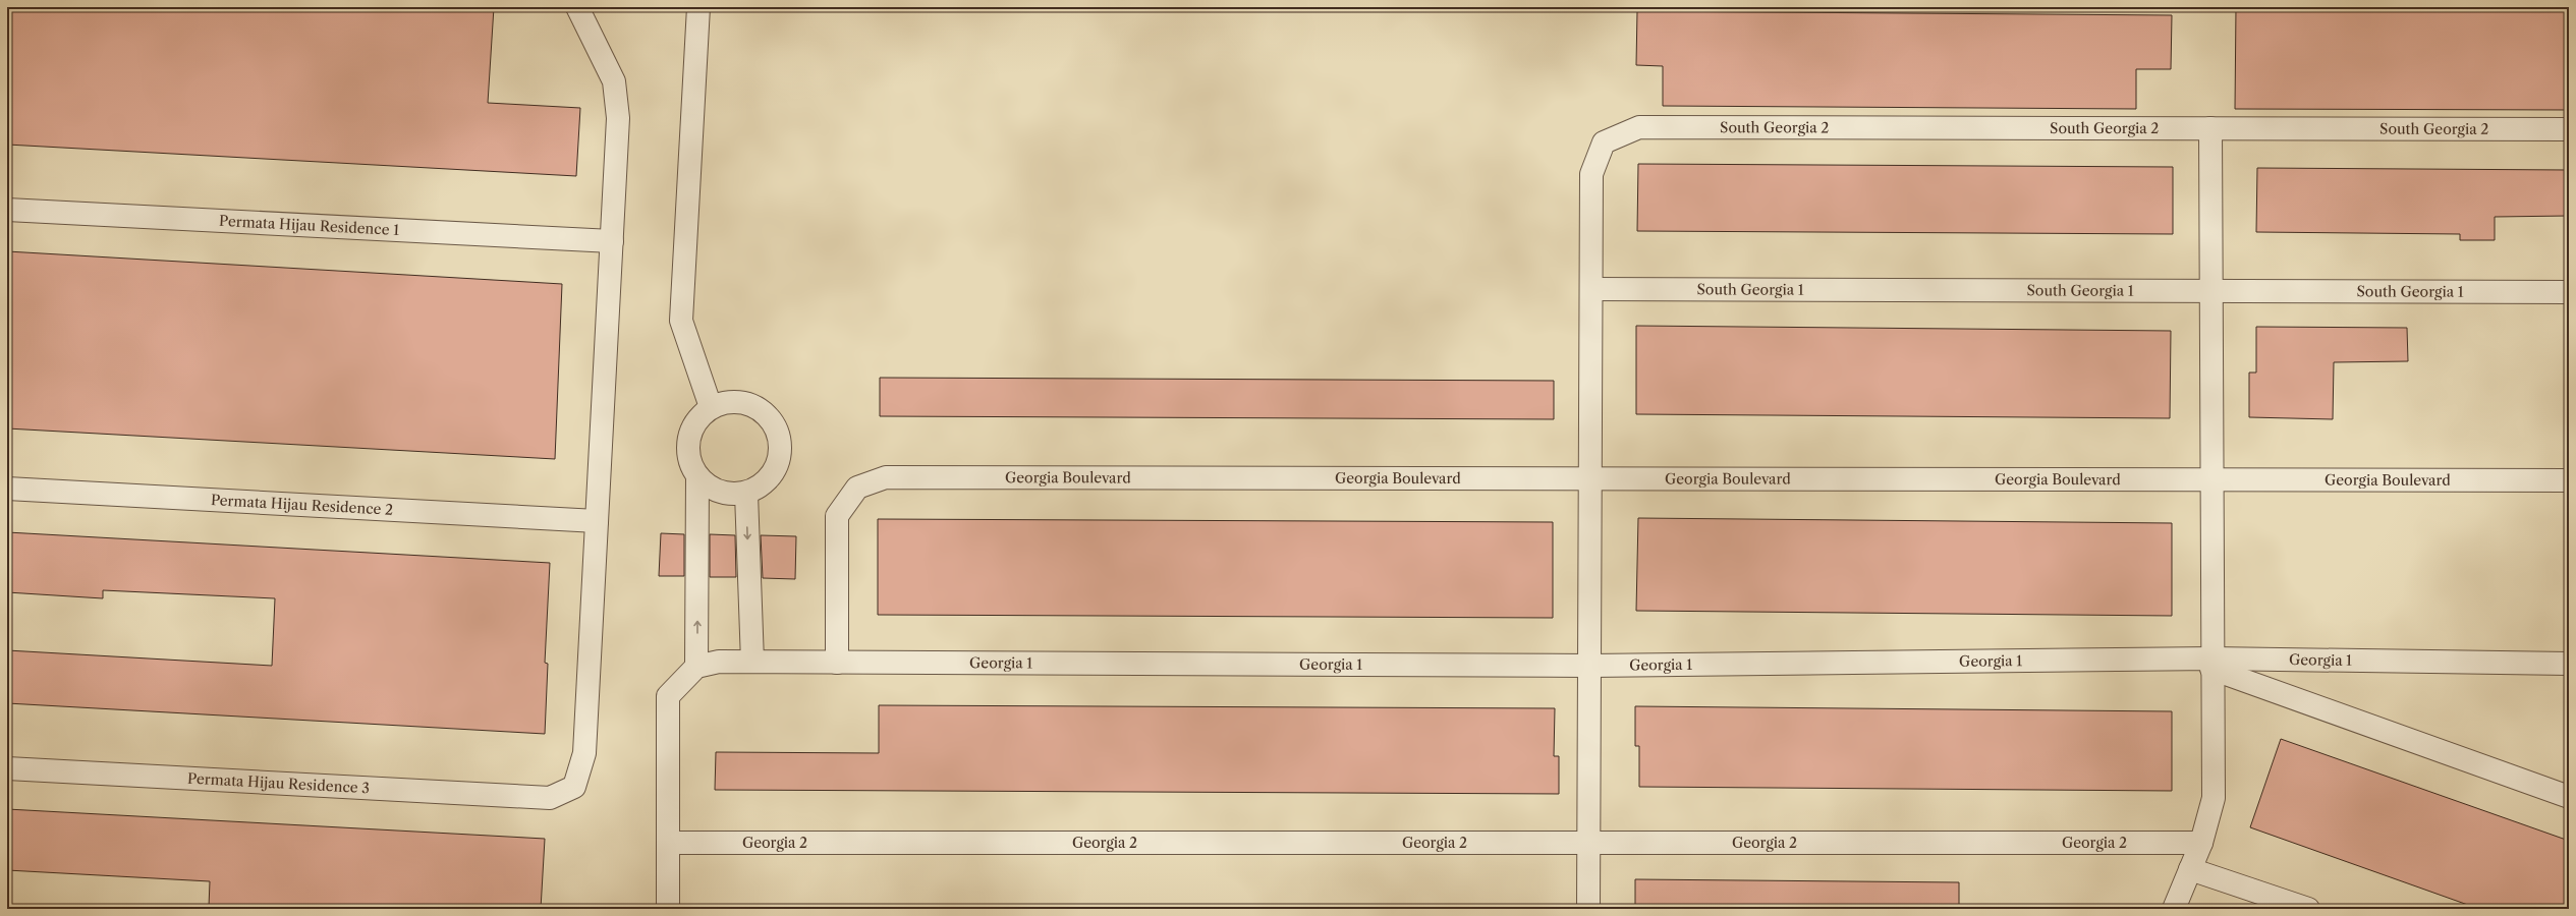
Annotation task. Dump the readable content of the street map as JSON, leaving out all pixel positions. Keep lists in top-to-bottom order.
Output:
{
  "streets": {
    "street": [
      "South Georgia 2",
      "Permata Hijau Residence 1",
      "South Georgia 1",
      "Georgia Boulevard",
      "Permata Hijau Residence 2",
      "Georgia 1",
      "Permata Hijau Residence 3",
      "Georgia 2"
    ]
  },
  "crossings": [
    ["South Georgia 2", "South Georgia 1"],
    ["Georgia Boulevard", "Georgia 1"],
    ["Permata Hijau Residence 2", "Permata Hijau Residence 3"]
  ]
}
